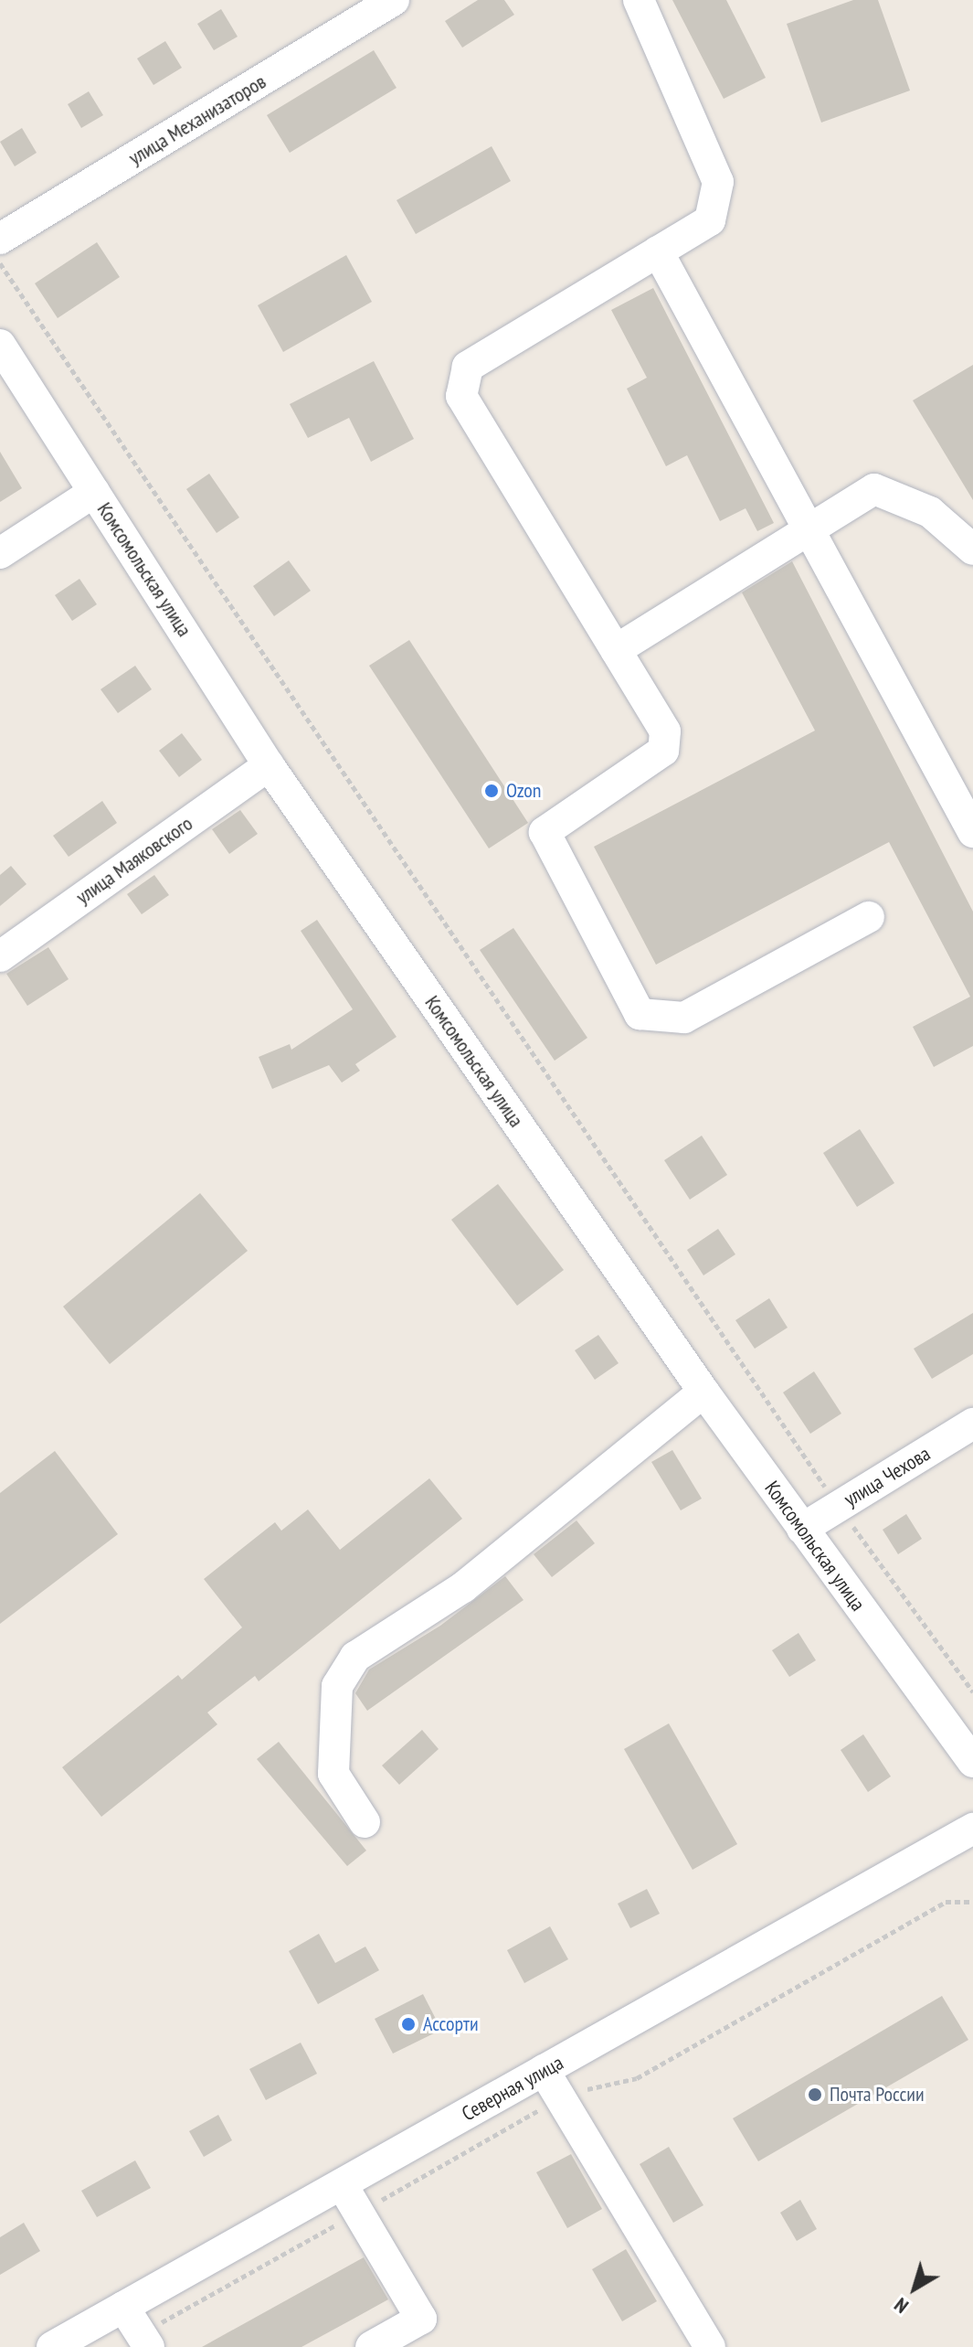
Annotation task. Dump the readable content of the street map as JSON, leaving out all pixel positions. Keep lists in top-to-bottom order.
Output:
{
  "streets": {
    "street": [
      "улица Механизаторов",
      "Комсомольская улица",
      "улица Маяковского",
      "улица Чехова",
      "Северная улица"
    ]
  },
  "crossings": [
    ["Комсомольская улица", "улица Маяковского"],
    ["Комсомольская улица", "улица Чехова"]
  ],
  "places": ["Ozon", "Ассорти", "Почта России"],
  "north": "bottom left"
}
